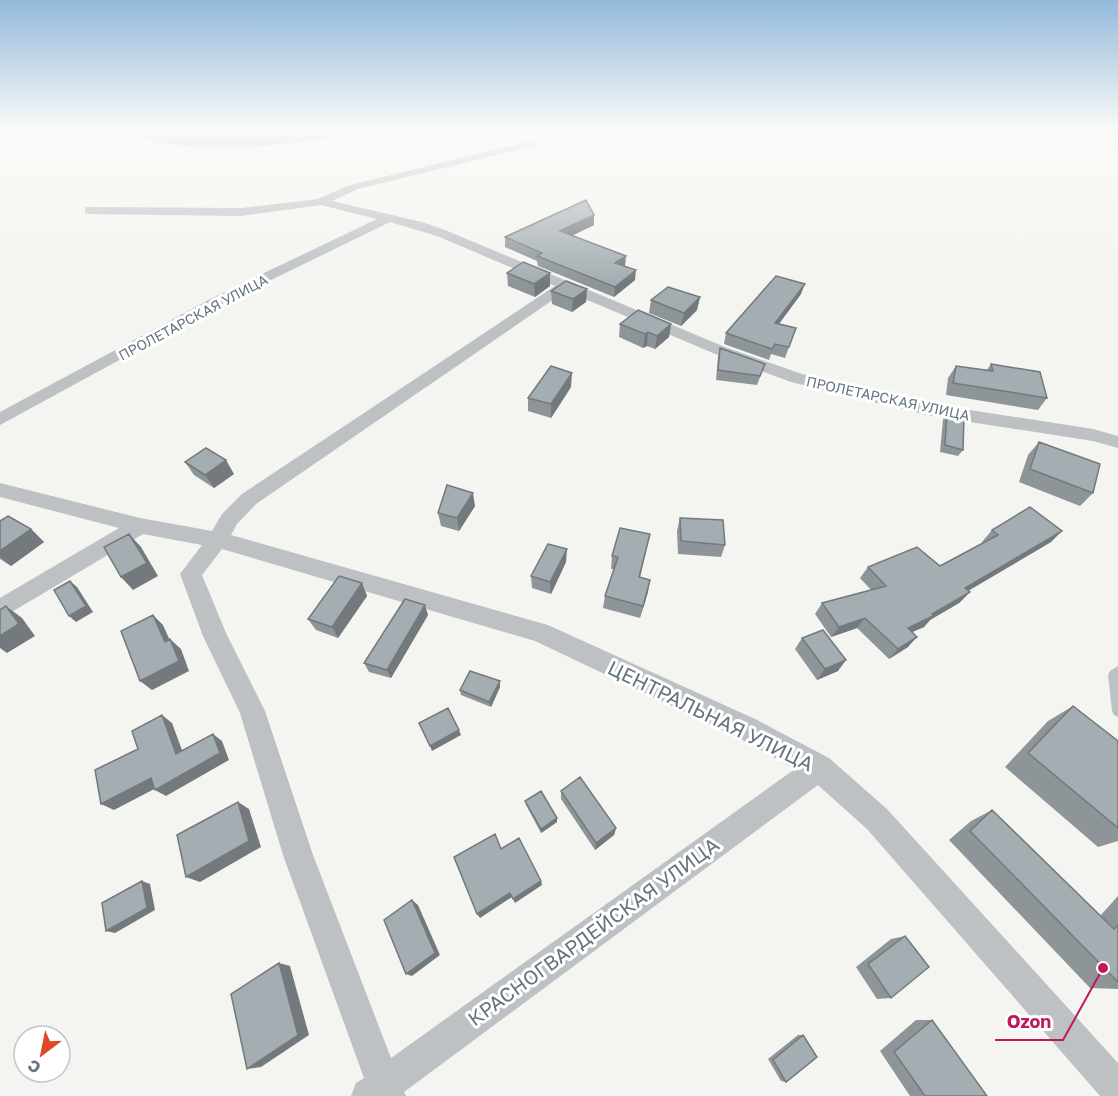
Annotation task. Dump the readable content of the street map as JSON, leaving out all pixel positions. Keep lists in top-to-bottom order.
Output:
{
  "streets": {
    "street": ["ПРОЛЕТАРСКАЯ УЛИЦА", "ЦЕНТРАЛЬНАЯ УЛИЦА", "КРАСНОГВАРДЕЙСКАЯ УЛИЦА"]
  },
  "crossings": [
    ["ЦЕНТРАЛЬНАЯ УЛИЦА", "КРАСНОГВАРДЕЙСКАЯ УЛИЦА"]
  ],
  "places": ["Ozon"],
  "north": "bottom left"
}
